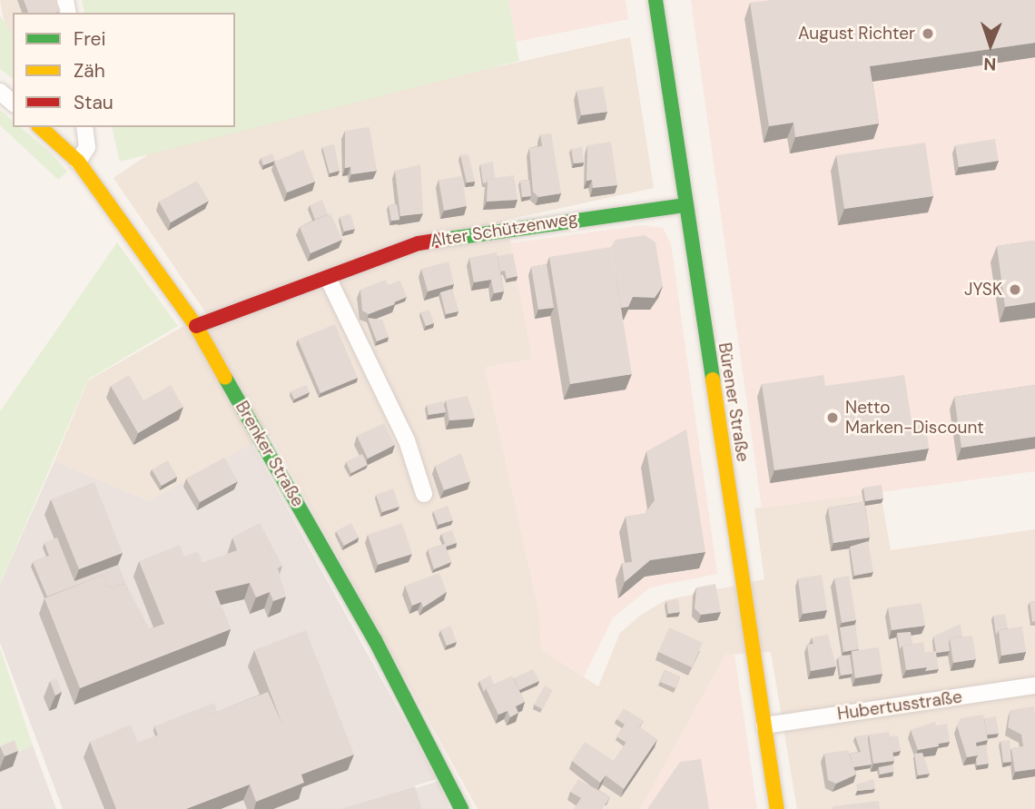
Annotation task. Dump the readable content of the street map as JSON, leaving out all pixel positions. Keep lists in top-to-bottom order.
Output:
{
  "streets": {
    "street": [
      "Alter Schützenweg",
      "Bürener Straße",
      "Brenker Straße",
      "Hubertusstraße"
    ]
  },
  "crossings": [
    ["Alter Schützenweg", "Bürener Straße"],
    ["Alter Schützenweg", "Brenker Straße"],
    ["Bürener Straße", "Hubertusstraße"]
  ],
  "places": ["August Richter", "JYSK", "Netto Marken-Discount"],
  "legend": ["Frei", "Zäh", "Stau"],
  "north": "bottom"
}
